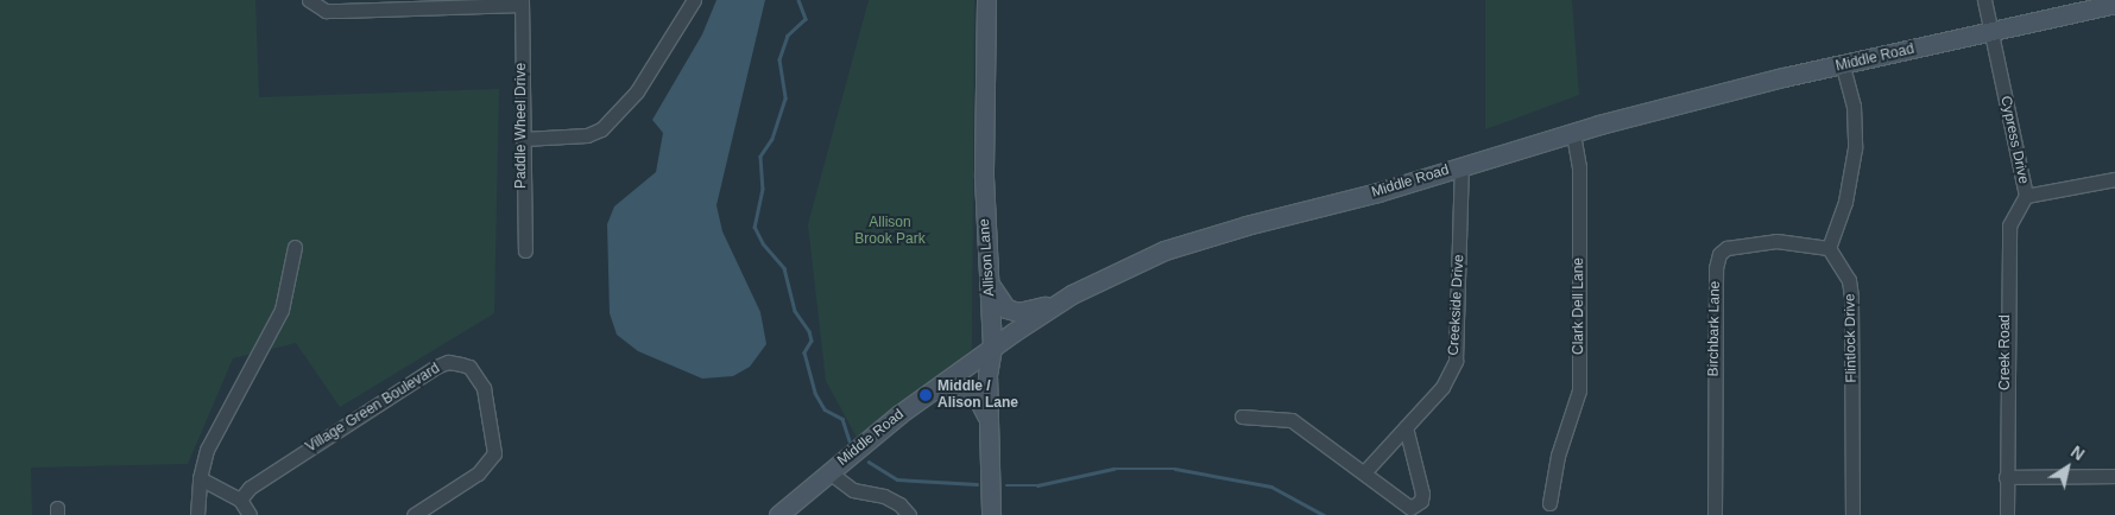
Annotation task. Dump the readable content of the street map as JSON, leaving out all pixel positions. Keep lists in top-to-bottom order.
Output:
{
  "streets": {
    "main road": ["Middle Road", "Allison Lane"],
    "street": [
      "Paddle Wheel Drive",
      "Cypress Drive",
      "Creekside Drive",
      "Clark Dell Lane",
      "Birchbark Lane",
      "Flintlock Drive",
      "Creek Road",
      "Village Green Boulevard"
    ]
  },
  "crossings": [
    ["Middle Road", "Cypress Drive"],
    ["Middle Road", "Allison Lane"],
    ["Middle Road", "Creekside Drive"],
    ["Middle Road", "Clark Dell Lane"],
    ["Cypress Drive", "Creek Road"],
    ["Birchbark Lane", "Flintlock Drive"]
  ],
  "parks": ["Allison Brook Park"],
  "places": ["Middle / Alison Lane"],
  "north": "top right"
}
